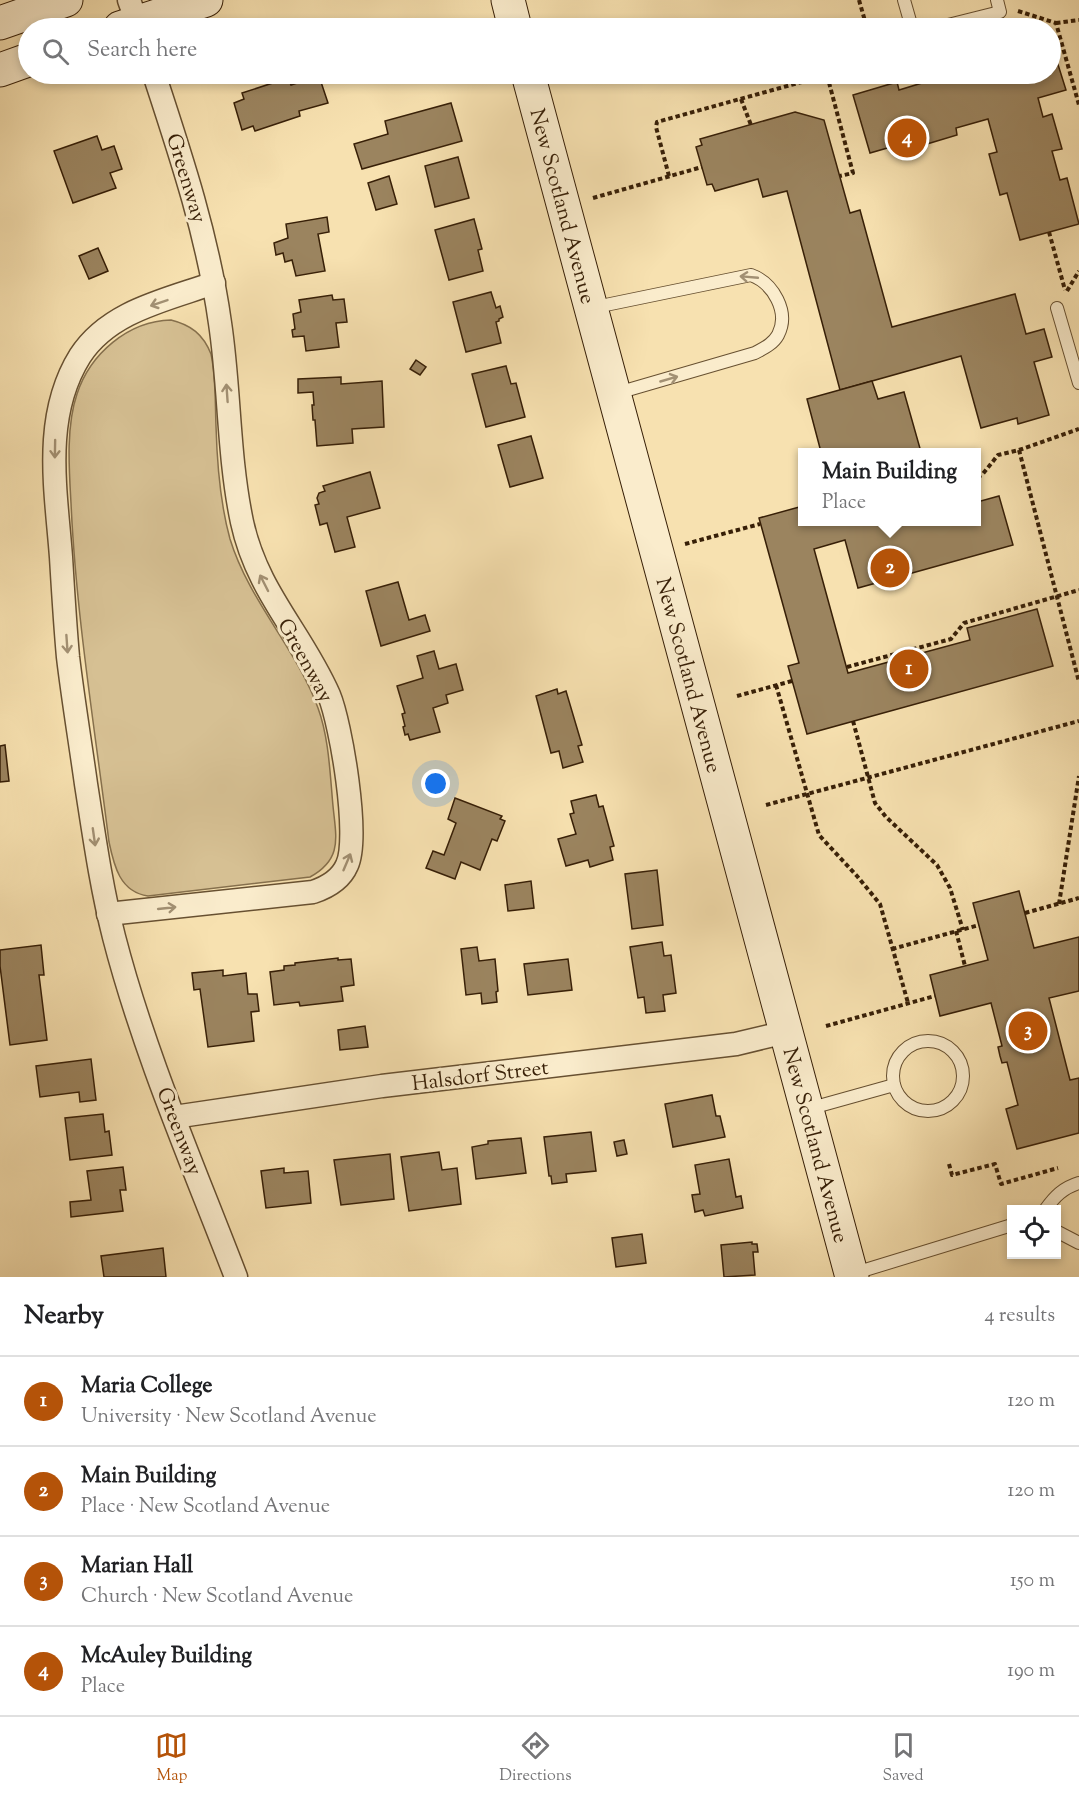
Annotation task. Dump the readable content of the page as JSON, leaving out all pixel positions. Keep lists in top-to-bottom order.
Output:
{
  "streets": {
    "street": ["Greenway", "New Scotland Avenue", "Halsdorf Street"]
  },
  "crossings": [
    ["Greenway", "Halsdorf Street"],
    ["New Scotland Avenue", "Halsdorf Street"]
  ],
  "page": {
    "search": "Search here",
    "pins": [
      "4",
      "2",
      "1",
      "3"
    ],
    "popup": ["Main Building", "Place"],
    "heading": ["Nearby", "4 results"],
    "list": [
      {
        "mark": "1",
        "name": "Maria College",
        "note": "University · New Scotland Avenue",
        "value": "120 m"
      },
      {
        "mark": "2",
        "name": "Main Building",
        "note": "Place · New Scotland Avenue",
        "value": "120 m"
      },
      {
        "mark": "3",
        "name": "Marian Hall",
        "note": "Church · New Scotland Avenue",
        "value": "150 m"
      },
      {
        "mark": "4",
        "name": "McAuley Building",
        "note": "Place",
        "value": "190 m"
      }
    ],
    "nav": ["Map", "Directions", "Saved"]
  }
}
